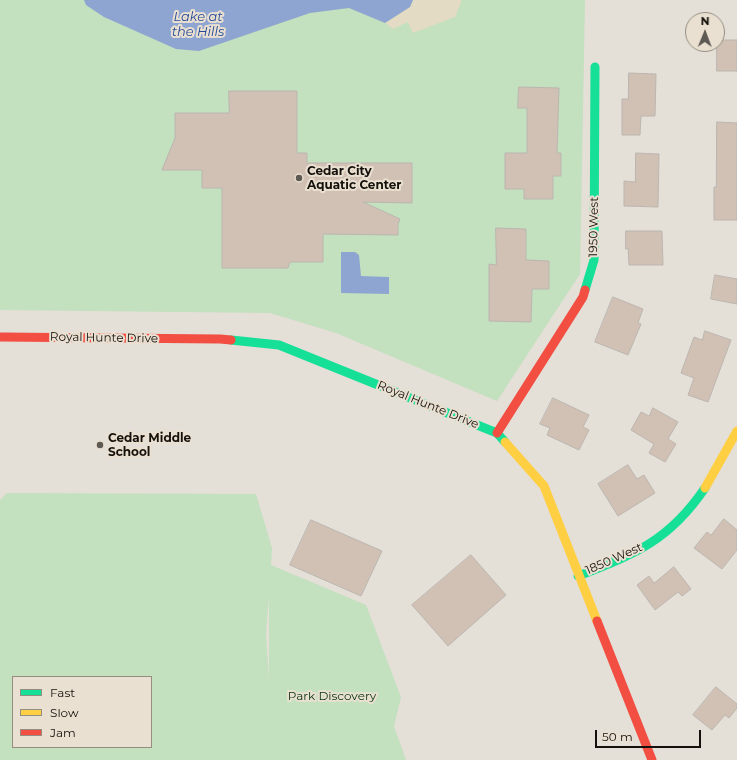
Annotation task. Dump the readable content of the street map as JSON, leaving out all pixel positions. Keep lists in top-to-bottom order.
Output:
{
  "streets": {
    "main road": ["1950 West", "Royal Hunte Drive", "1850 West"]
  },
  "crossings": [
    ["1950 West", "Royal Hunte Drive"],
    ["Royal Hunte Drive", "1850 West"]
  ],
  "water": ["Lake at the Hills"],
  "parks": ["Park Discovery"],
  "places": ["Cedar City Aquatic Center", "Cedar Middle School"],
  "legend": ["Fast", "Slow", "Jam"],
  "scale_bar": "50 m",
  "north": "top"
}
